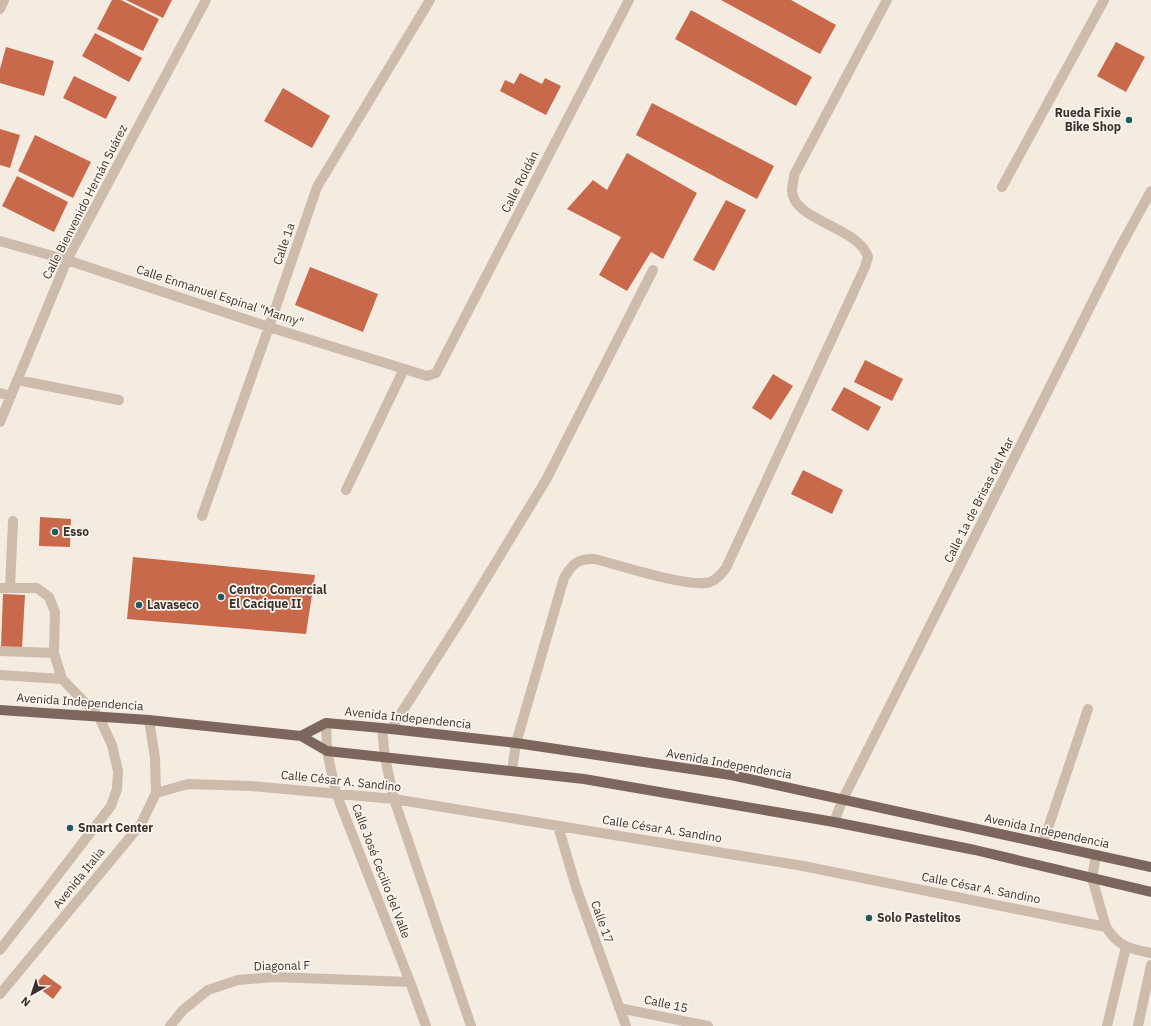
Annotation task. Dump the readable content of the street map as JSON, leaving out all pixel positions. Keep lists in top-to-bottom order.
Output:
{
  "streets": {
    "main road": ["Avenida Independencia"],
    "street": [
      "Calle Roldán",
      "Calle Bienvenido Hernán Suárez",
      "Calle 1a",
      "Calle Enmanuel Espinal \"Manny\"",
      "Calle 1a de Brisas del Mar",
      "Calle César A. Sandino",
      "Calle José Cecilio del Valle",
      "Avenida Italia",
      "Calle 17",
      "Diagonal F",
      "Calle 15"
    ]
  },
  "crossings": [
    ["Calle Roldán", "Calle Enmanuel Espinal \"Manny\""],
    ["Calle Bienvenido Hernán Suárez", "Calle Enmanuel Espinal \"Manny\""],
    ["Calle 1a", "Calle Enmanuel Espinal \"Manny\""],
    ["Calle 1a de Brisas del Mar", "Avenida Independencia"],
    ["Avenida Independencia", "Calle José Cecilio del Valle"],
    ["Avenida Independencia", "Avenida Italia"],
    ["Calle César A. Sandino", "Calle José Cecilio del Valle"],
    ["Calle César A. Sandino", "Avenida Italia"],
    ["Calle César A. Sandino", "Calle 17"],
    ["Calle José Cecilio del Valle", "Diagonal F"],
    ["Calle 17", "Calle 15"]
  ],
  "places": [
    "Rueda Fixie Bike Shop",
    "Esso",
    "Centro Comercial El Cacique II",
    "Lavaseco",
    "Smart Center",
    "Solo Pastelitos"
  ],
  "north": "bottom left"
}
